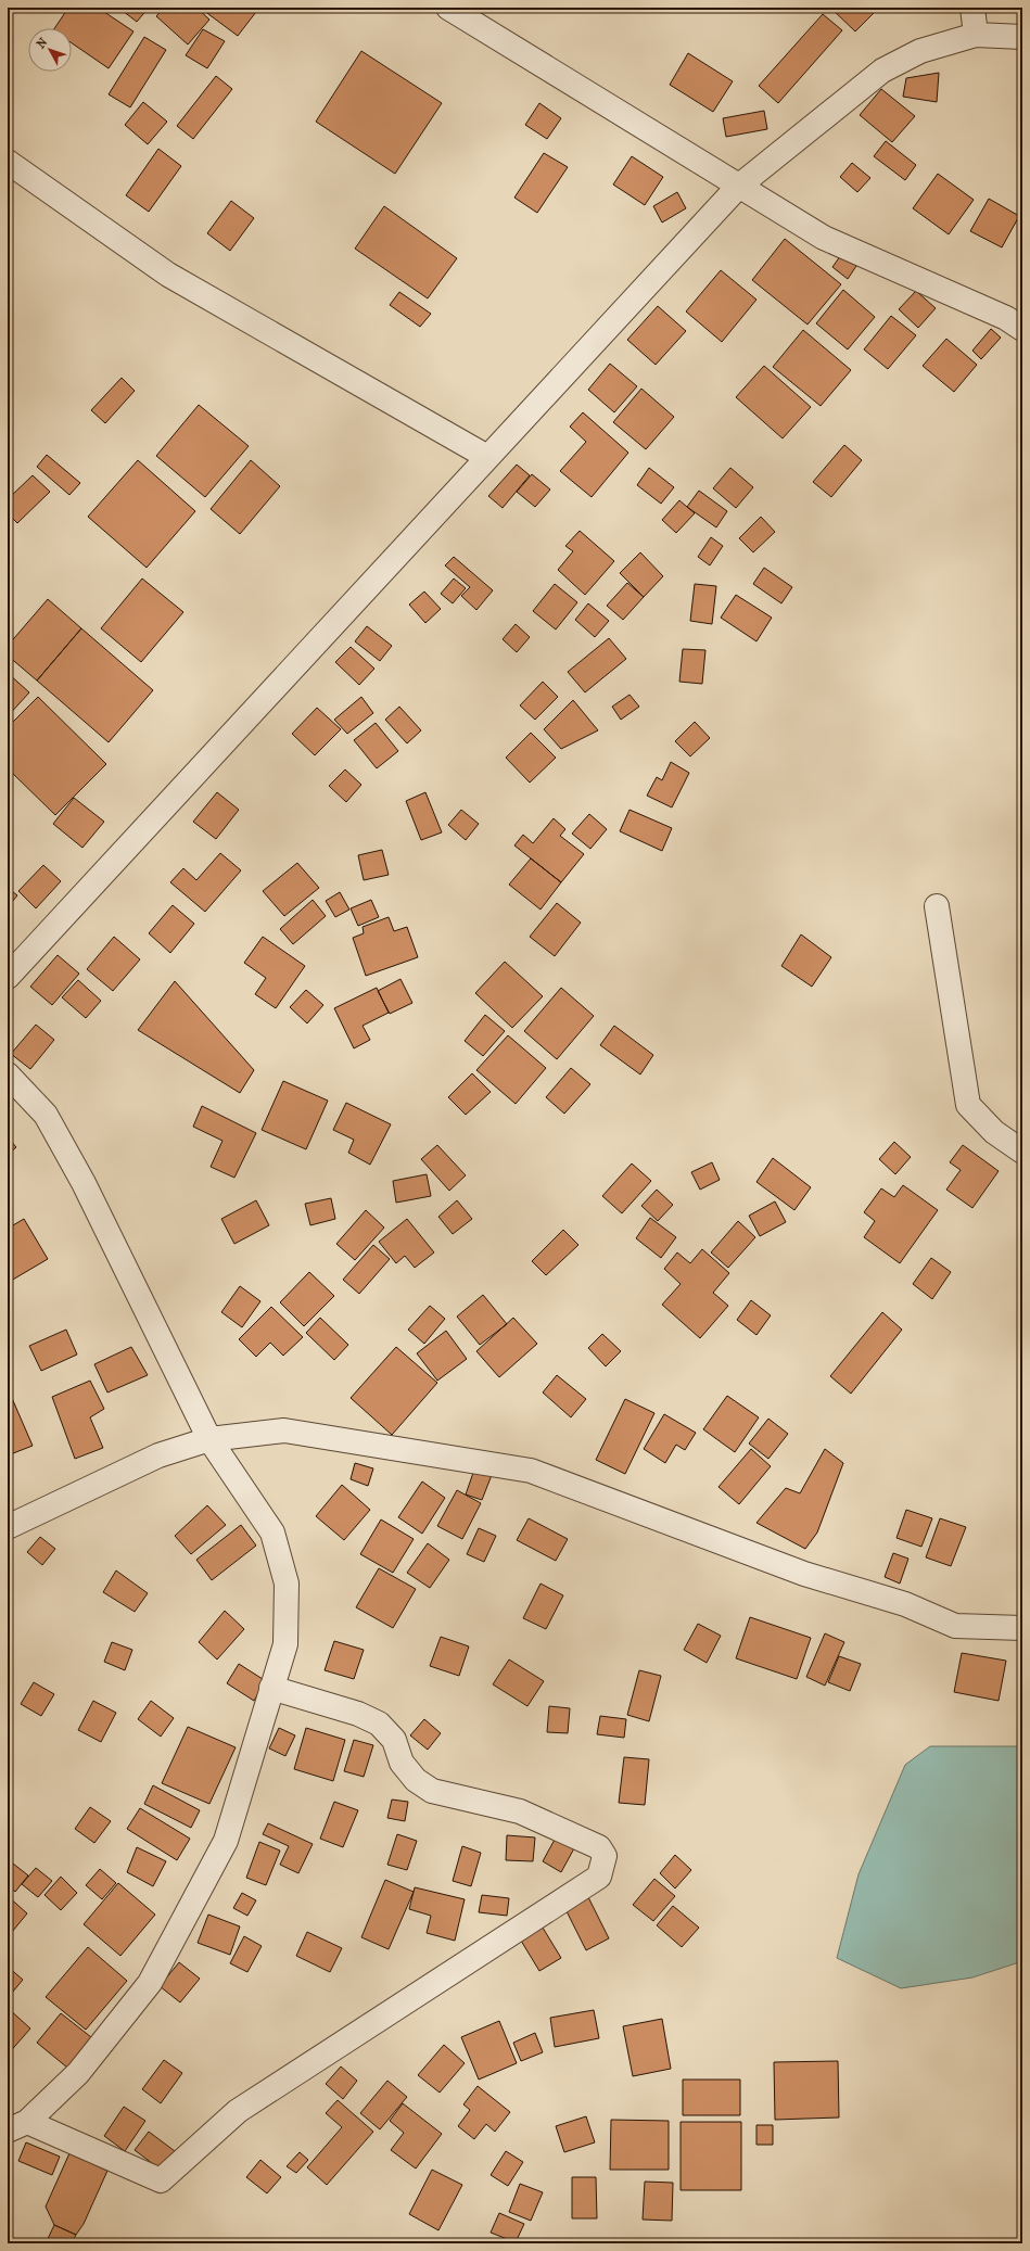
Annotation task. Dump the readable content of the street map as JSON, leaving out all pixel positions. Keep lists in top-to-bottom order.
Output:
{
  "north": "top left"
}
